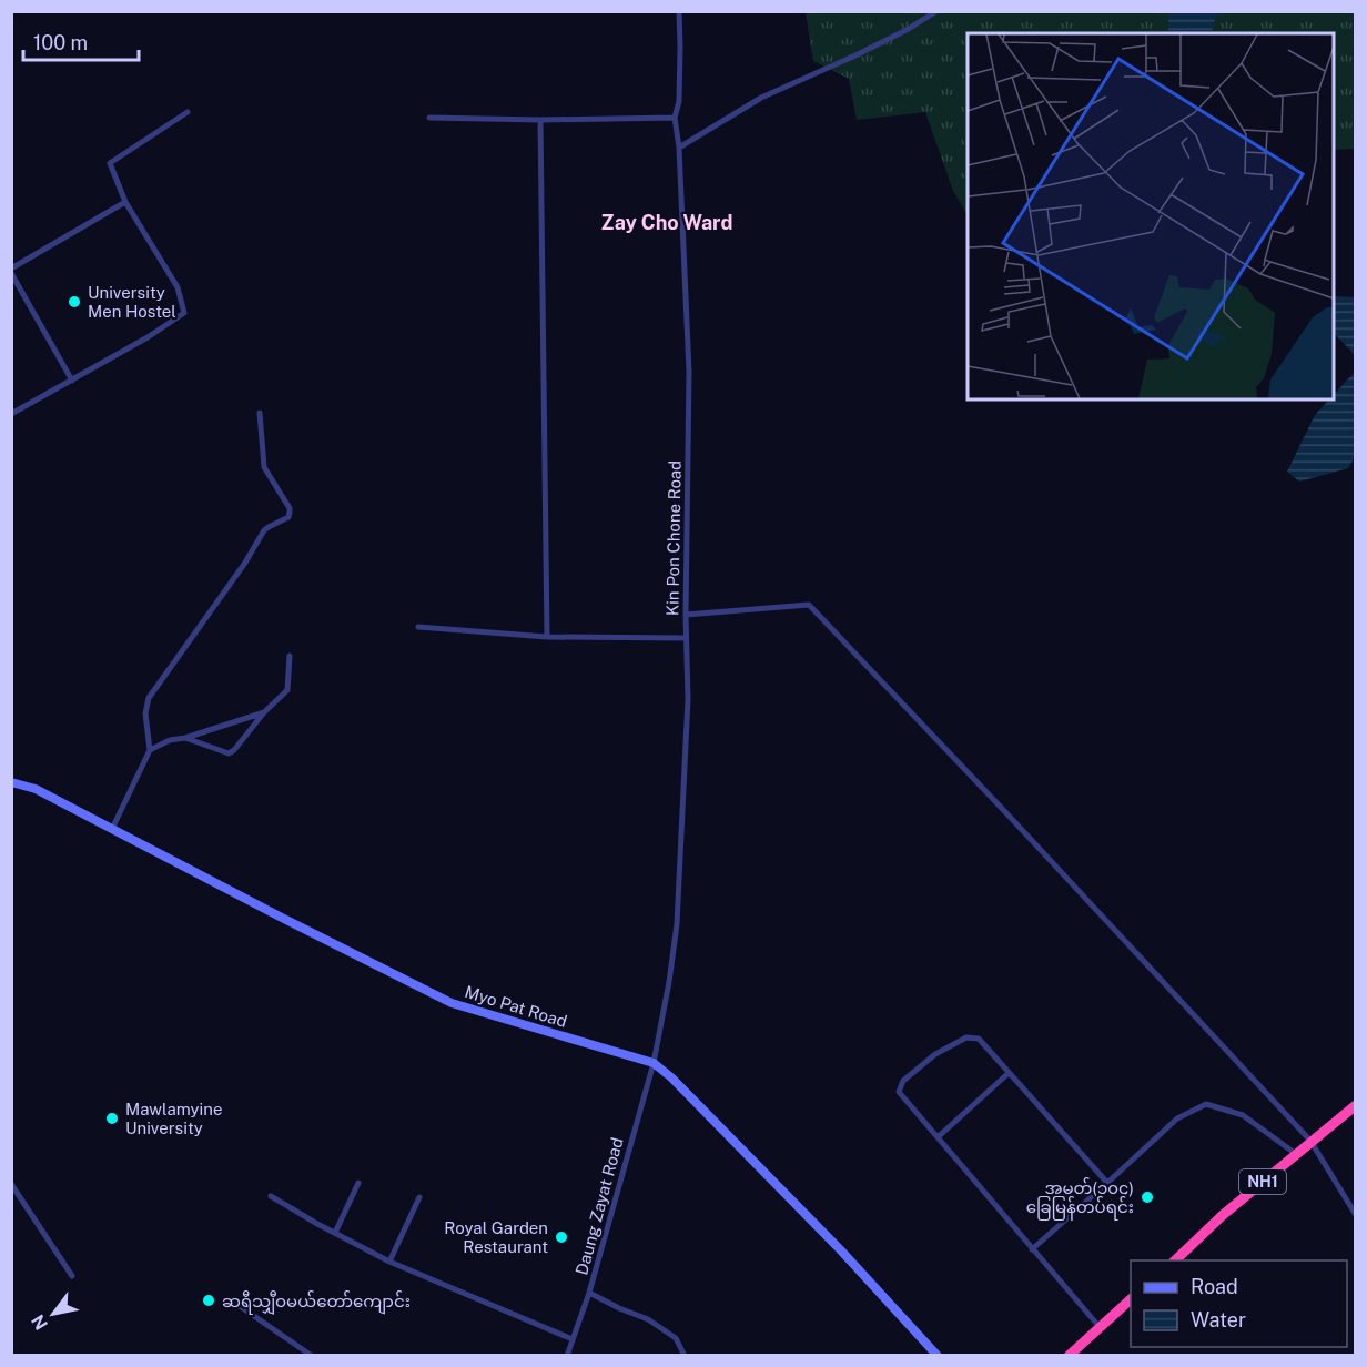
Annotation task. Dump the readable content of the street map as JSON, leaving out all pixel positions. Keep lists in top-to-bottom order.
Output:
{
  "streets": {
    "highway": ["NH1"],
    "main road": ["Myo Pat Road"],
    "street": ["Kin Pon Chone Road", "Daung Zayat Road"]
  },
  "crossings": [
    ["Kin Pon Chone Road", "Myo Pat Road"],
    ["Kin Pon Chone Road", "Daung Zayat Road"],
    ["Myo Pat Road", "Daung Zayat Road"]
  ],
  "districts": ["Zay Cho Ward"],
  "places": [
    "University Men Hostel",
    "Mawlamyine University",
    "အမှတ်(၁၀၄) ခြေမြန်တပ်ရင်း",
    "Royal Garden Restaurant",
    "ဆရီသျှီဝမယ်တော်ကျောင်း"
  ],
  "legend": ["Road", "Water"],
  "scale_bar": "100 m",
  "north": "bottom left"
}
